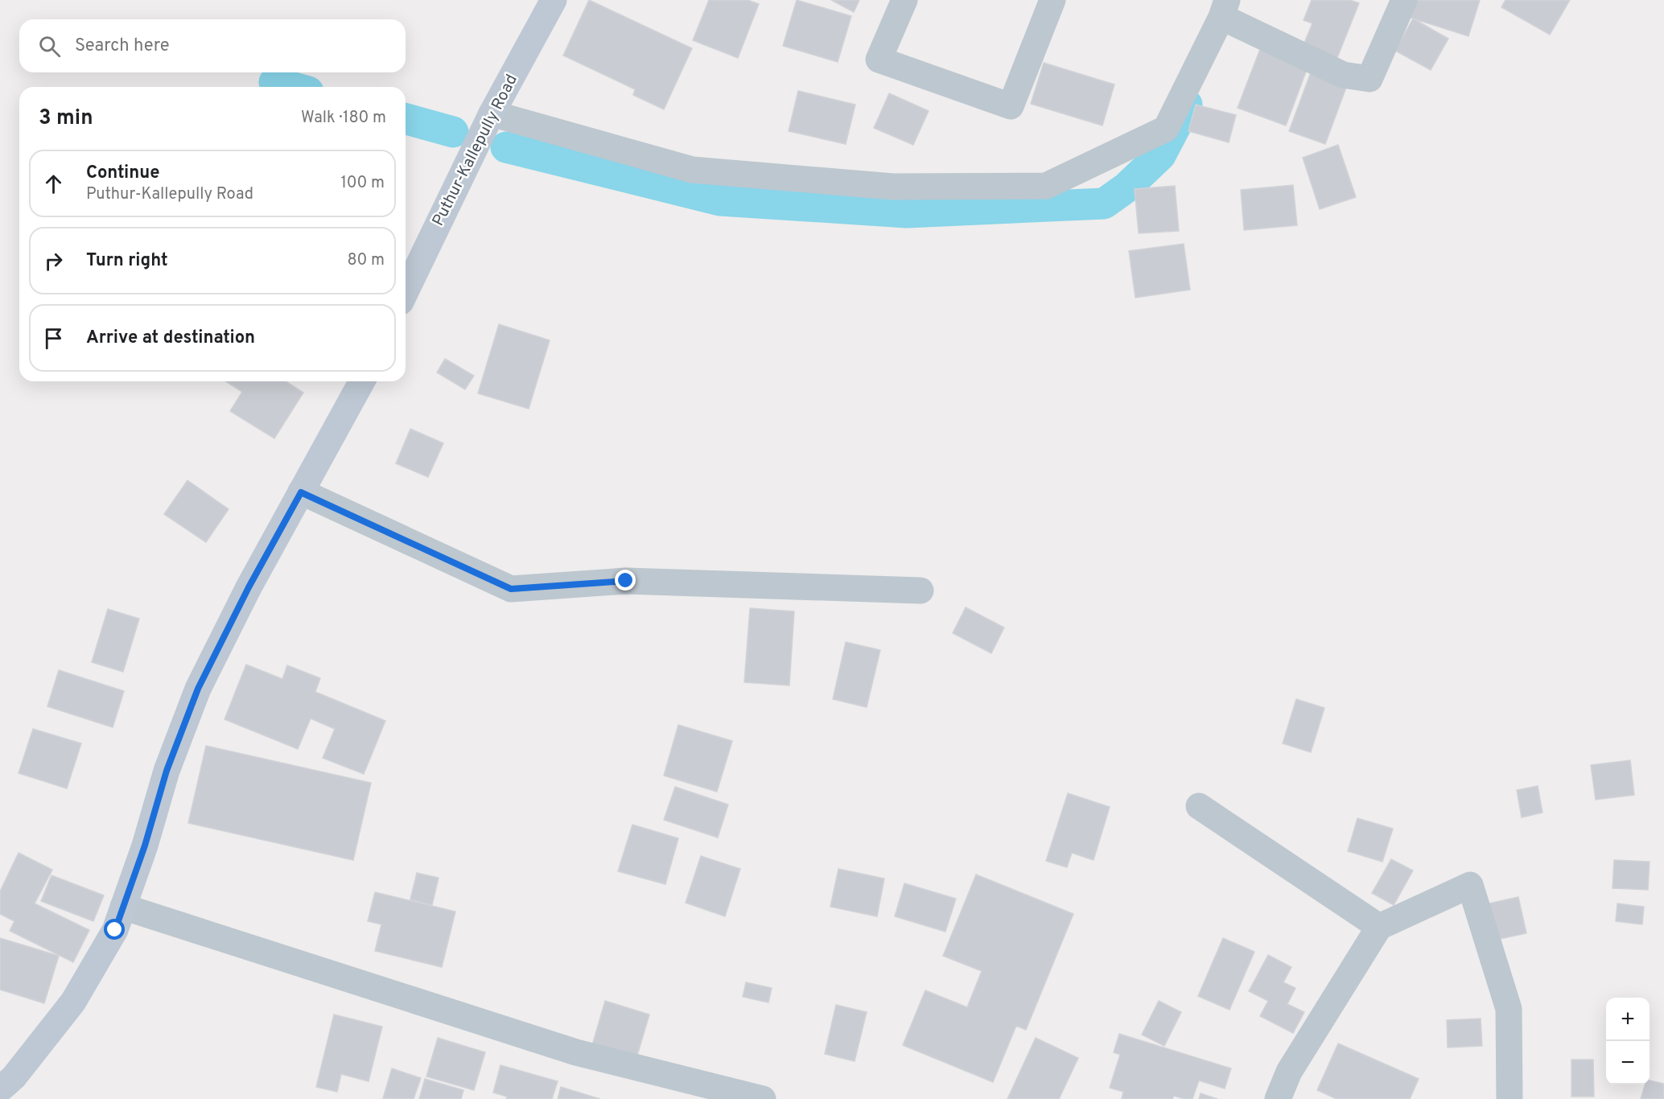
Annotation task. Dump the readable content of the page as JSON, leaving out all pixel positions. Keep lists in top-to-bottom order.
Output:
{
  "streets": {
    "main road": ["Puthur-Kallepully Road"]
  },
  "page": {
    "search": "Search here",
    "heading": ["3 min", "Walk · 180 m"],
    "list": [
      ["Continue", "Puthur-Kallepully Road", "100 m"],
      ["Turn right", "80 m"],
      "Arrive at destination"
    ],
    "map_buttons": ["+", "−"]
  }
}
